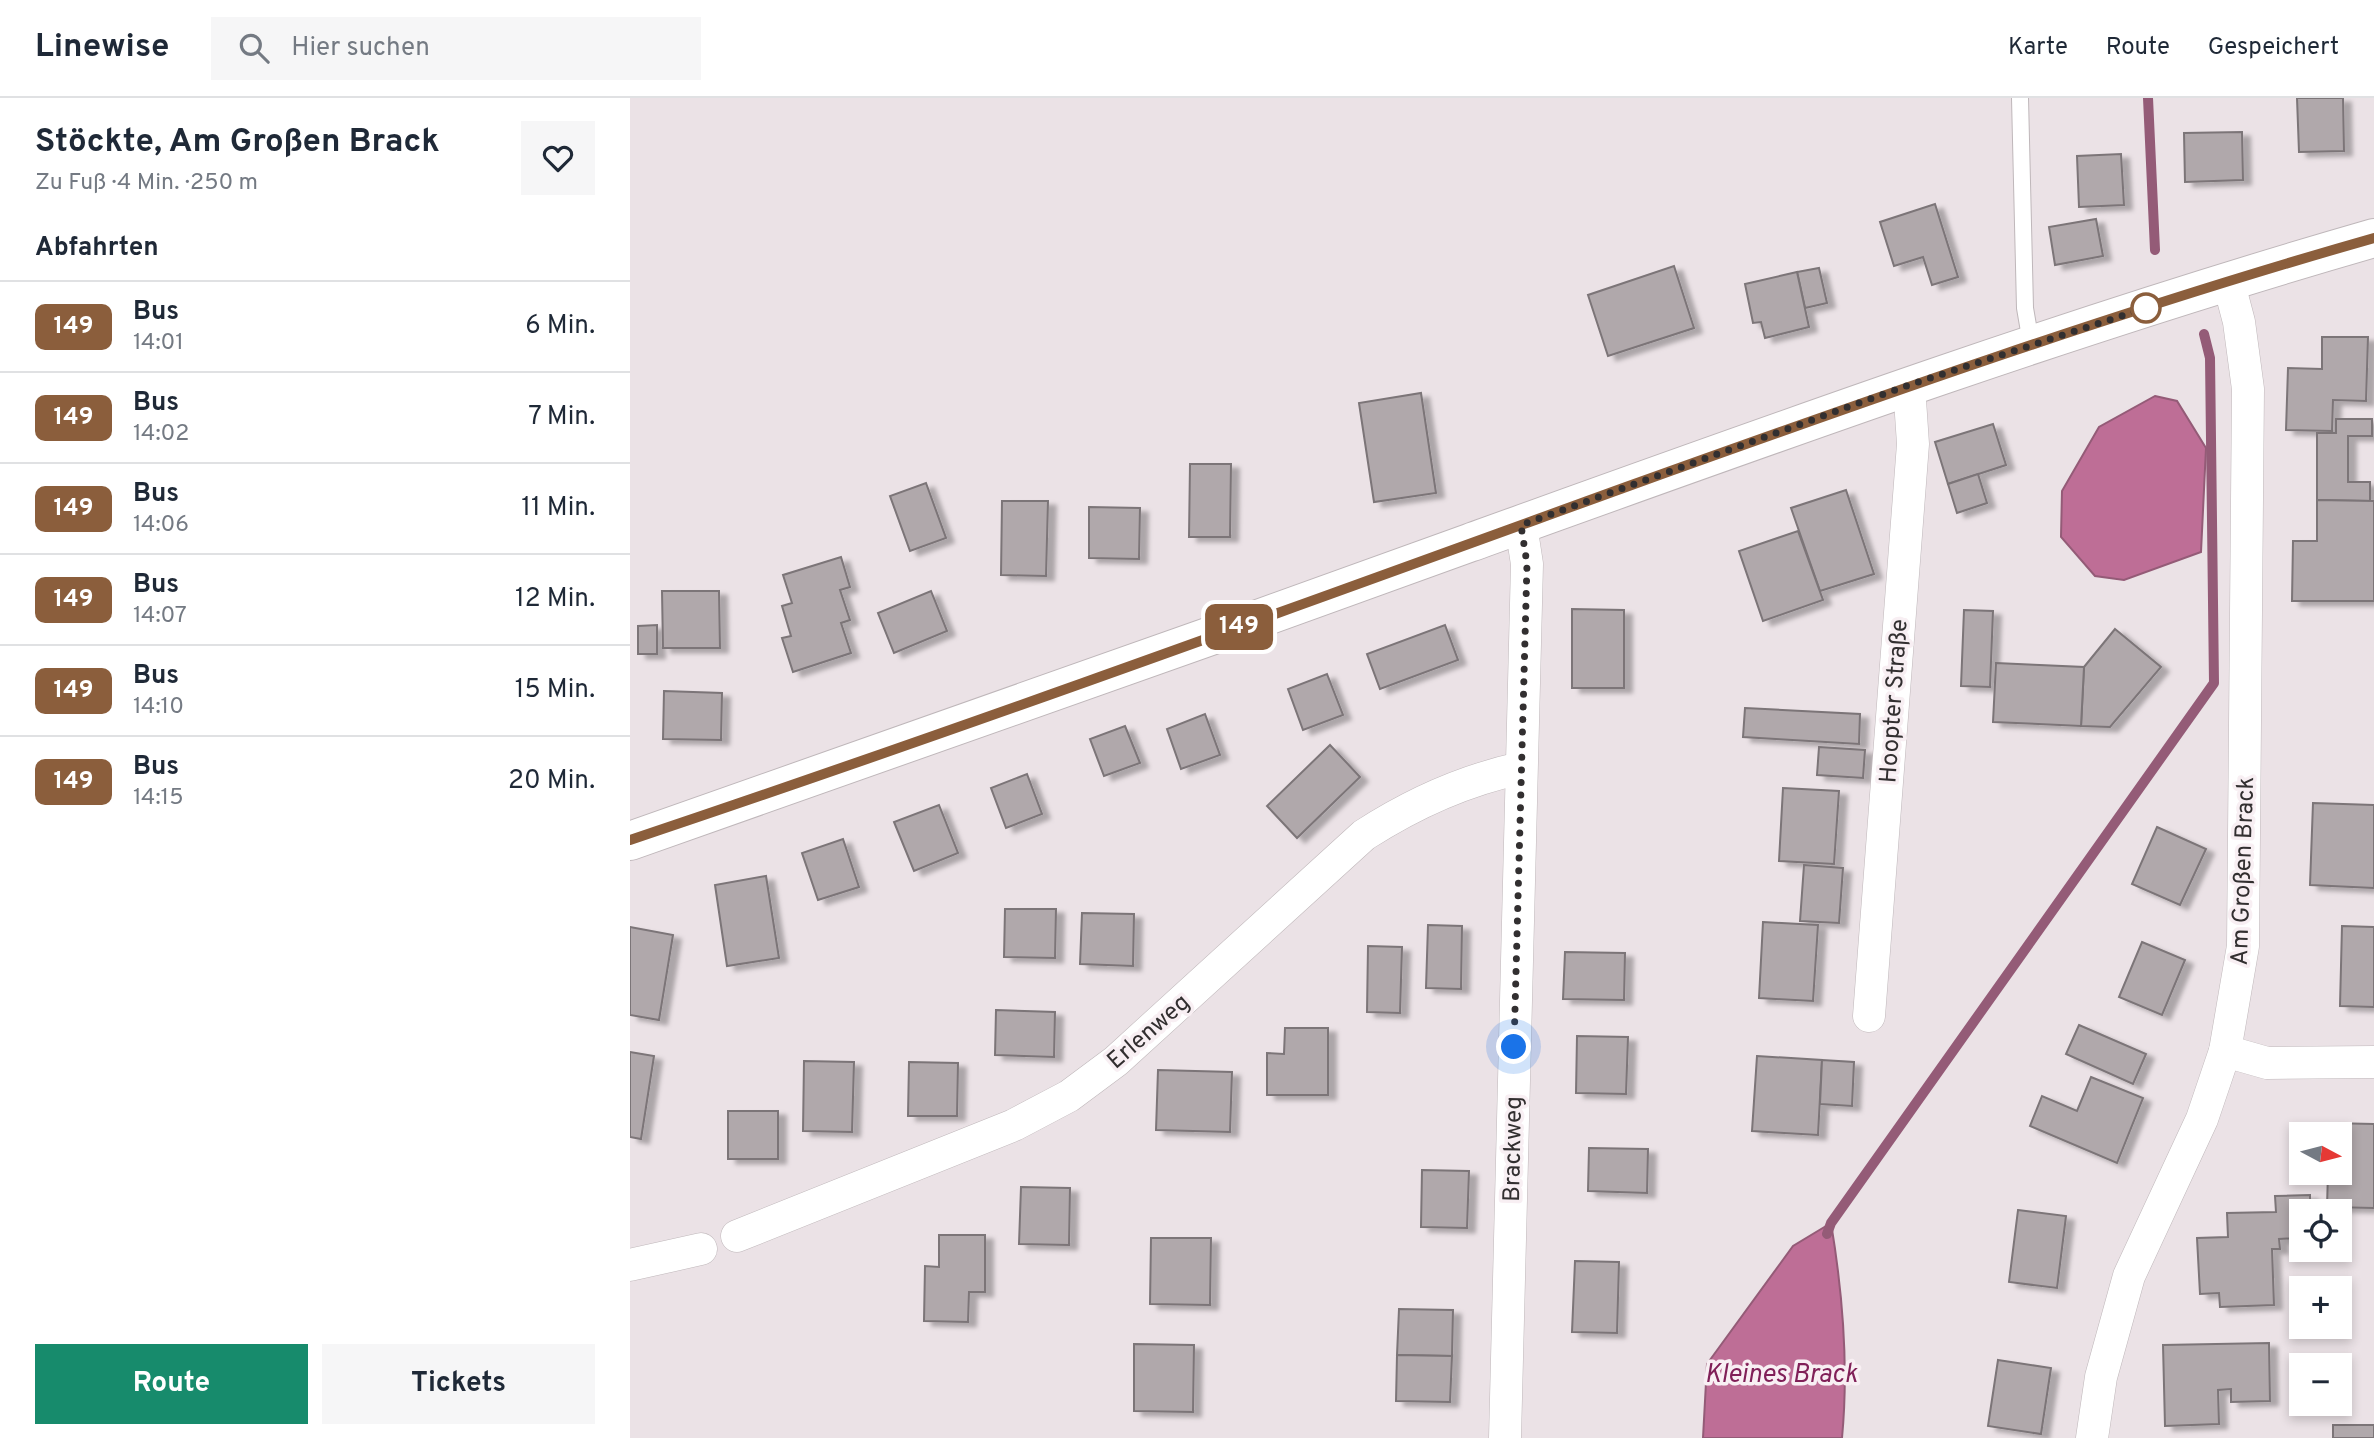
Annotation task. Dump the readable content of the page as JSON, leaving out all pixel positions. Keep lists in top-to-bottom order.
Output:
{
  "streets": {
    "street": [
      "Hoopter Straße",
      "Am Großen Brack",
      "Erlenweg",
      "Brackweg"
    ]
  },
  "crossings": [
    ["Erlenweg", "Brackweg"]
  ],
  "water": ["Kleines Brack"],
  "lines": ["bus line 149"],
  "north": "right",
  "page": {
    "header": "Linewise",
    "search": "Hier suchen",
    "nav": ["Karte", "Route", "Gespeichert"],
    "heading": [
      ["Stöckte, Am Großen Brack", "Zu Fuß · 4 Min. · 250 m"],
      "Abfahrten"
    ],
    "on_map": "149",
    "list": [
      {
        "mark": "149",
        "name": "Bus",
        "note": "14:01",
        "value": "6 Min."
      },
      {
        "mark": "149",
        "name": "Bus",
        "note": "14:02",
        "value": "7 Min."
      },
      {
        "mark": "149",
        "name": "Bus",
        "note": "14:06",
        "value": "11 Min."
      },
      {
        "mark": "149",
        "name": "Bus",
        "note": "14:07",
        "value": "12 Min."
      },
      {
        "mark": "149",
        "name": "Bus",
        "note": "14:10",
        "value": "15 Min."
      },
      {
        "mark": "149",
        "name": "Bus",
        "note": "14:15",
        "value": "20 Min."
      }
    ],
    "map_buttons": ["+", "−"],
    "buttons": ["Route", "Tickets"]
  }
}
